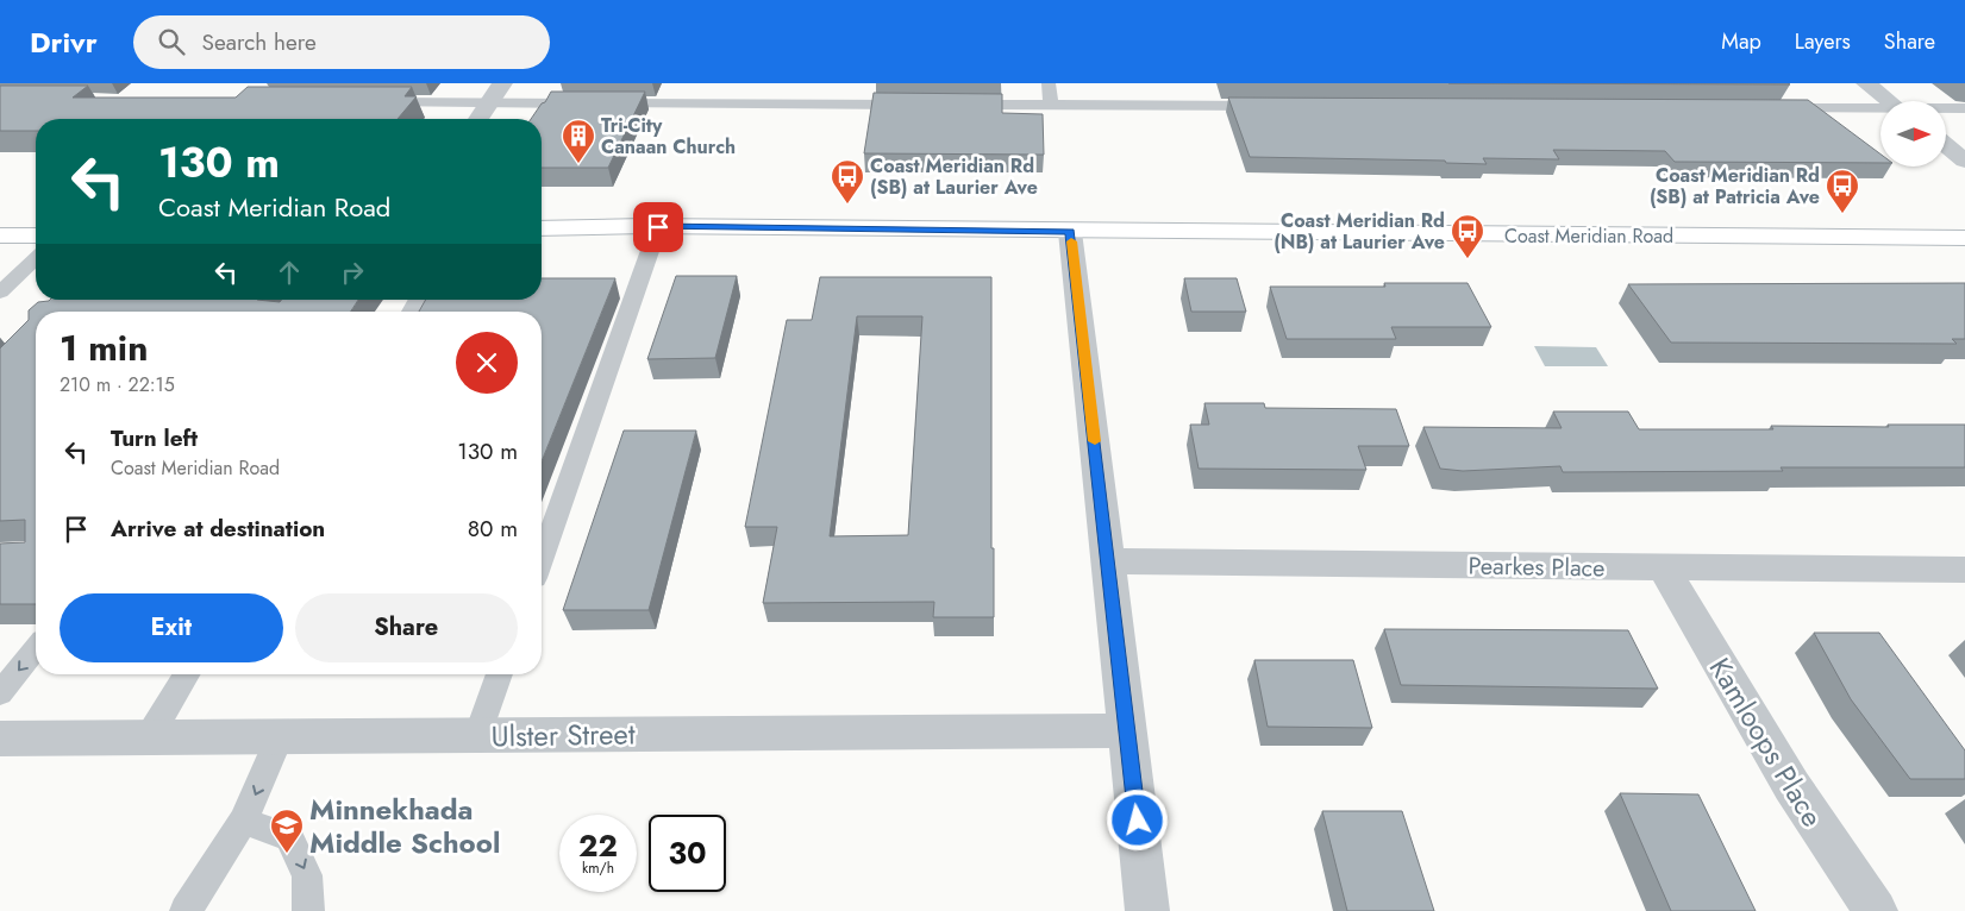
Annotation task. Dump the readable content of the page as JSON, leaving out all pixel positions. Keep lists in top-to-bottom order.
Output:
{
  "streets": {
    "main road": ["Coast Meridian Road"],
    "street": ["Pearkes Place", "Ulster Street", "Kamloops Place"]
  },
  "crossings": [
    ["Pearkes Place", "Kamloops Place"]
  ],
  "places": {
    "building": ["Tri-City Canaan Church"],
    "bus stop": ["Coast Meridian Rd (SB) at Laurier Ave", "Coast Meridian Rd (SB) at Patricia Ave", "Coast Meridian Rd (NB) at Laurier Ave"],
    "school or university": ["Minnekhada Middle School"]
  },
  "north": "right",
  "page": {
    "header": "Drivr",
    "search": "Search here",
    "nav": ["Map", "Layers", "Share"],
    "turn": ["130 m", "Coast Meridian Road"],
    "heading": ["1 min", "210 m · 22:15"],
    "list": [
      {
        "name": "Turn left",
        "note": "Coast Meridian Road",
        "value": "130 m"
      },
      {
        "name": "Arrive at destination",
        "value": "80 m"
      }
    ],
    "buttons": ["Exit", "Share"],
    "speed": "22 km/h",
    "limit": "30"
  }
}
